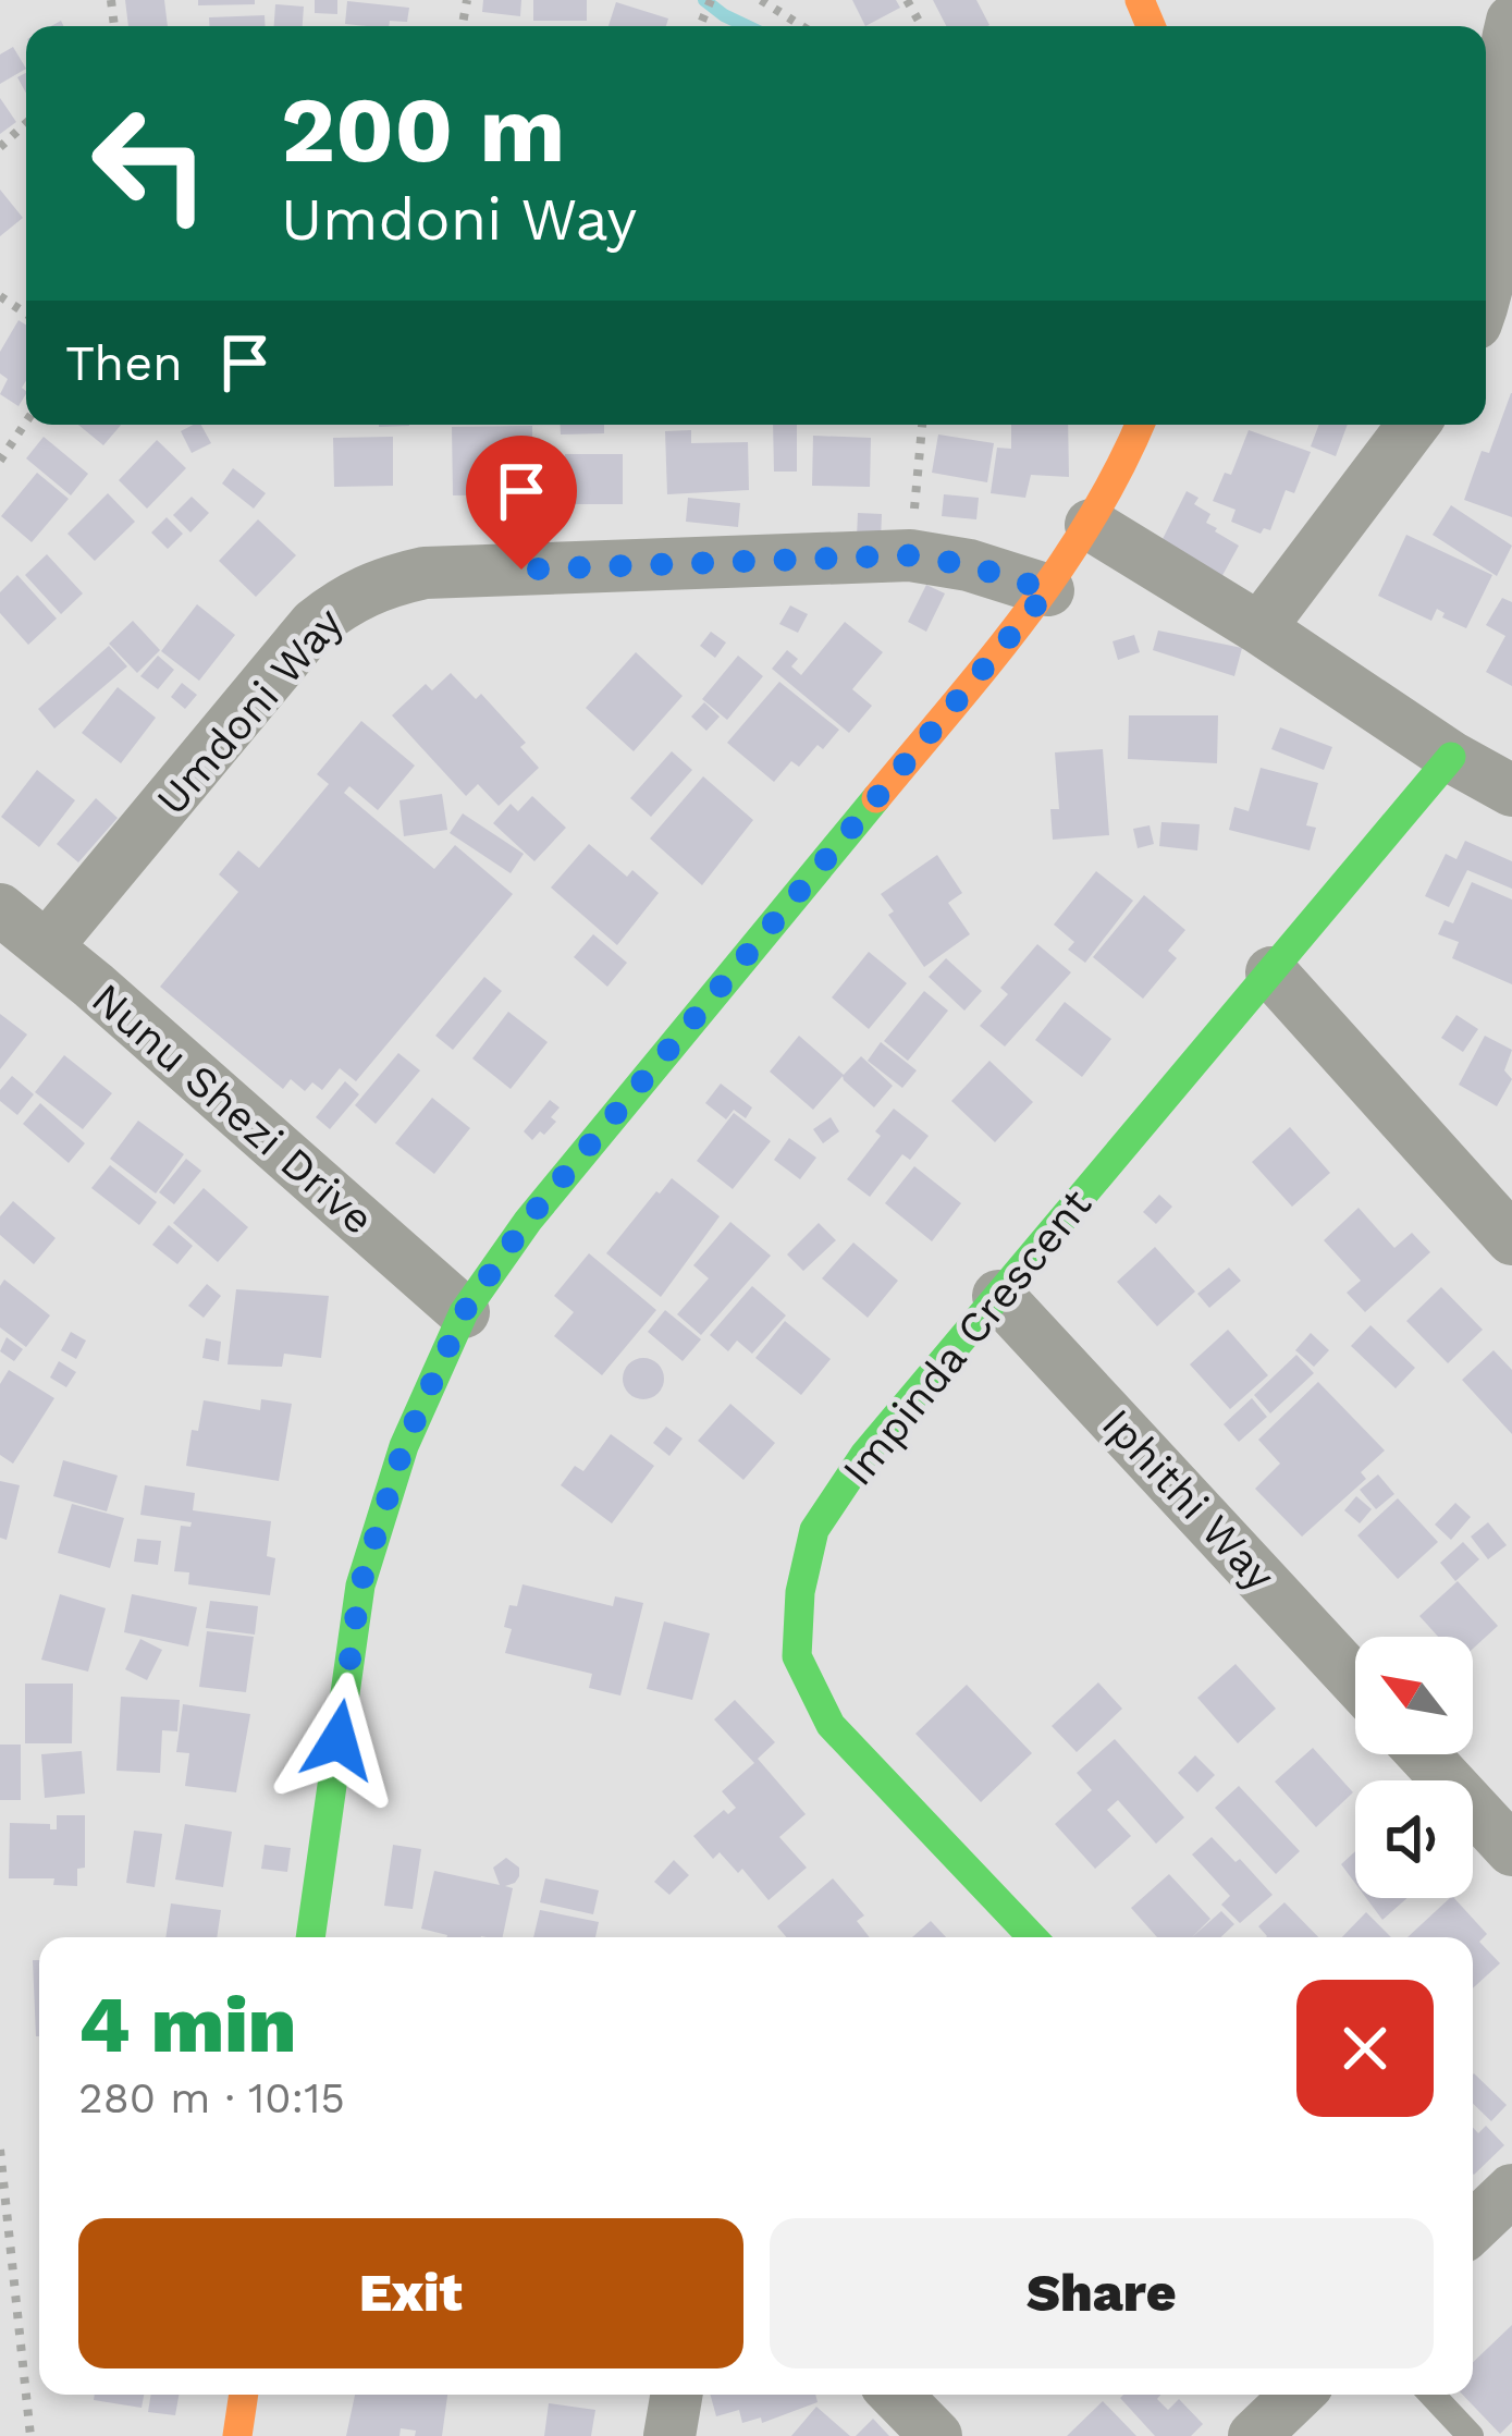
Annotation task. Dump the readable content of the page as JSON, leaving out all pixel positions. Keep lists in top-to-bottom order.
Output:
{
  "streets": {
    "street": [
      "Umdoni Way",
      "Nunu Shezi Drive",
      "Impinda Crescent",
      "Iphithi Way"
    ]
  },
  "crossings": [
    ["Umdoni Way", "Nunu Shezi Drive"],
    ["Impinda Crescent", "Iphithi Way"]
  ],
  "north": "top left",
  "page": {
    "turn": ["200 m", "Umdoni Way"],
    "then": "Then",
    "heading": ["4 min", "280 m · 10:15"],
    "buttons": ["Exit", "Share"]
  }
}
